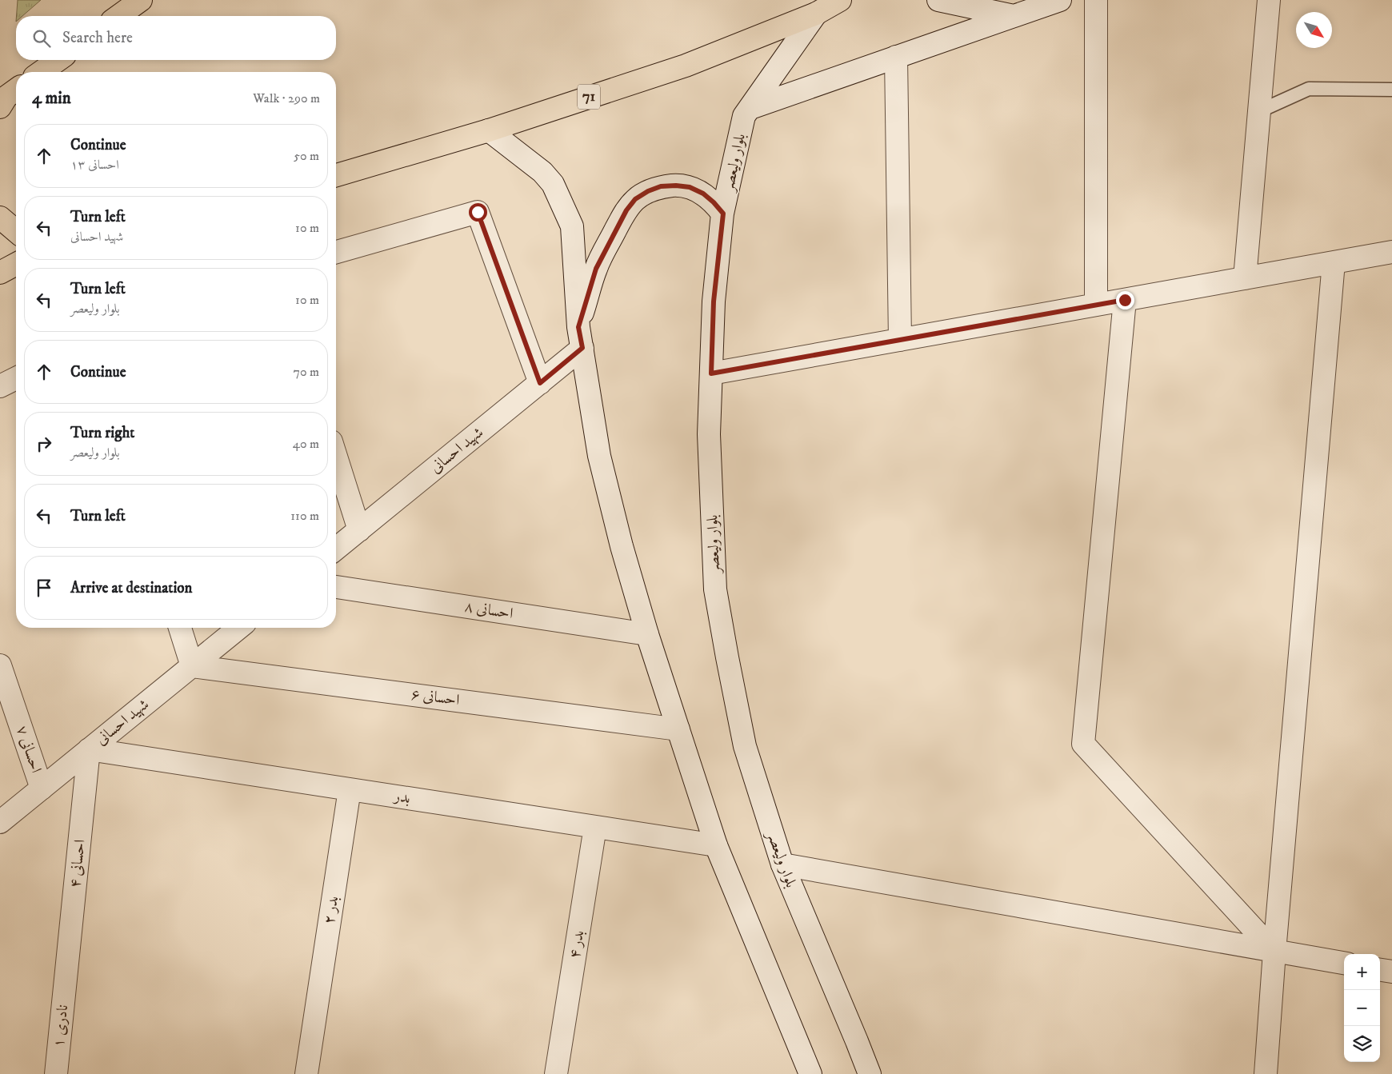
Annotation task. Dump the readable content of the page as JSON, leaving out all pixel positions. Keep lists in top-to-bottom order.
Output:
{
  "streets": {
    "highway": ["71"],
    "street": [
      "بلوار ولیعصر",
      "شهید احسانی",
      "احسانی ۸",
      "احسانی ۶",
      "احسانی ۷",
      "بدر",
      "احسانی ۴",
      "بدر ۲",
      "بدر ۴",
      "نادری ۱"
    ]
  },
  "crossings": [
    ["71", "بلوار ولیعصر"],
    ["شهید احسانی", "احسانی ۶"],
    ["شهید احسانی", "احسانی ۷"],
    ["شهید احسانی", "بدر"],
    ["شهید احسانی", "احسانی ۴"],
    ["بدر", "احسانی ۴"],
    ["بدر", "بدر ۲"],
    ["بدر", "بدر ۴"],
    ["احسانی ۴", "نادری ۱"]
  ],
  "north": "bottom right",
  "page": {
    "search": "Search here",
    "heading": ["4 min", "Walk · 290 m"],
    "list": [
      ["Continue", "احسانی ۱۳", "50 m"],
      ["Turn left", "شهید احسانی", "10 m"],
      ["Turn left", "بلوار ولیعصر", "10 m"],
      ["Continue", "70 m"],
      ["Turn right", "بلوار ولیعصر", "40 m"],
      ["Turn left", "110 m"],
      "Arrive at destination"
    ],
    "map_buttons": ["+", "−"]
  }
}
